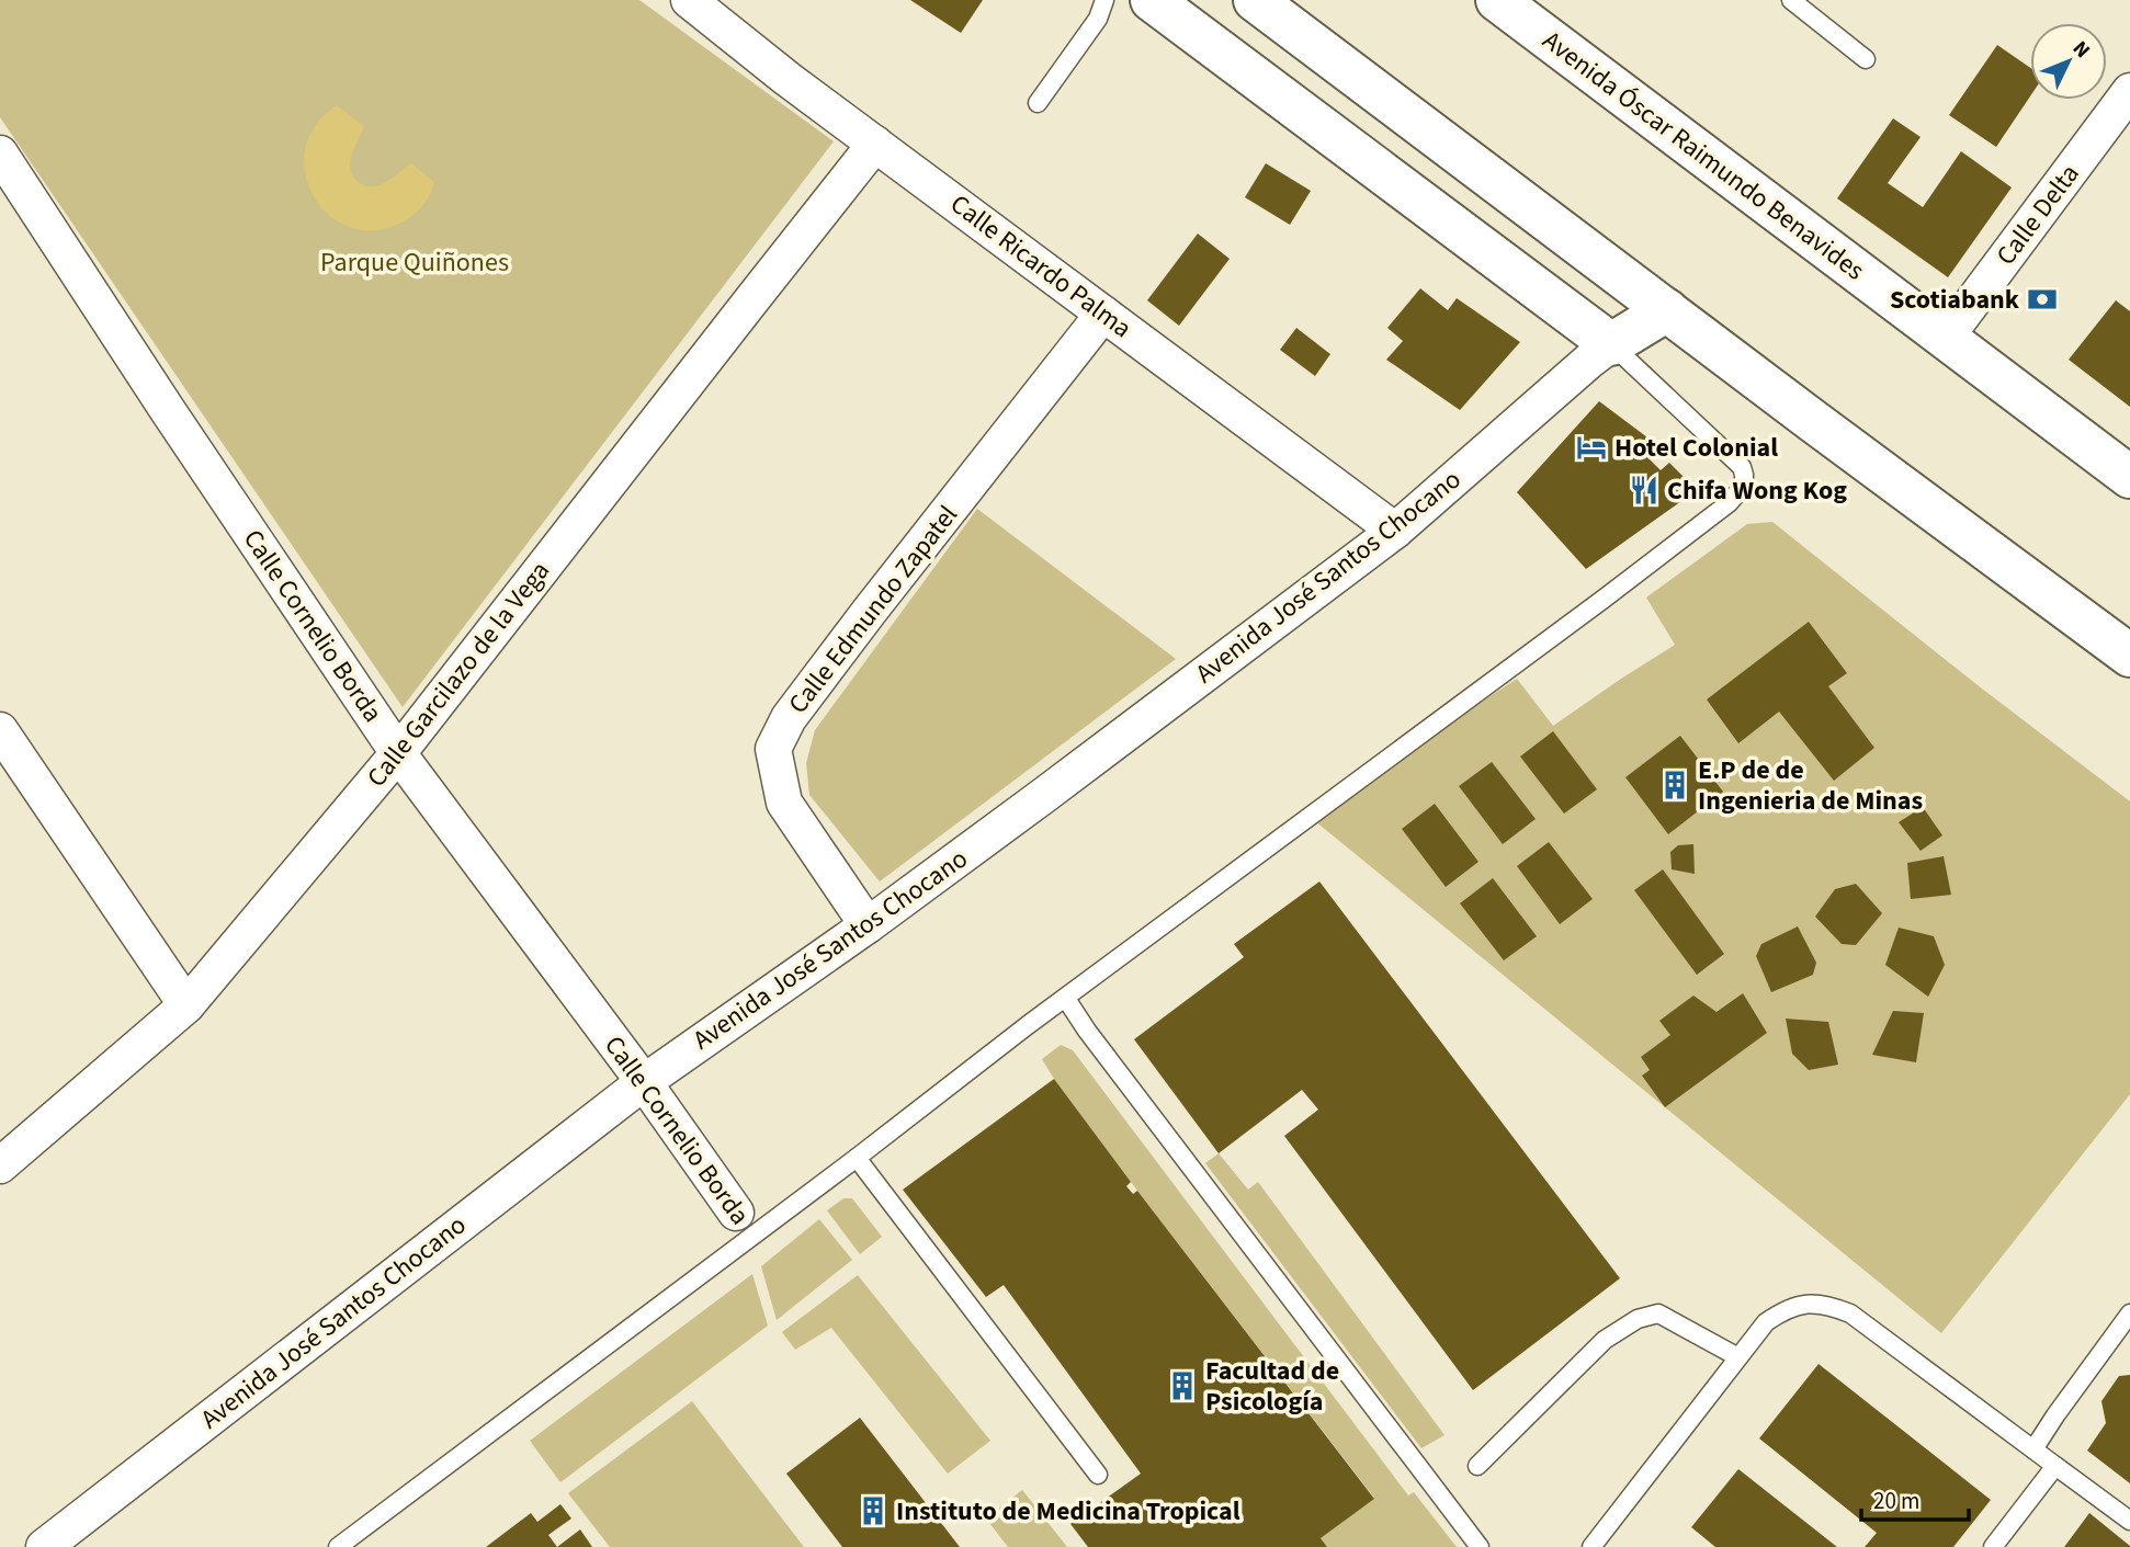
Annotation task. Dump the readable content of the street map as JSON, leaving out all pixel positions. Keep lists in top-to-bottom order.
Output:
{
  "streets": {
    "main road": ["Avenida Óscar Raimundo Benavides"],
    "street": [
      "Calle Delta",
      "Calle Ricardo Palma",
      "Avenida José Santos Chocano",
      "Calle Edmundo Zapatel",
      "Calle Cornelio Borda",
      "Calle Garcilazo de la Vega"
    ]
  },
  "crossings": [
    ["Avenida Óscar Raimundo Benavides", "Calle Delta"],
    ["Calle Ricardo Palma", "Avenida José Santos Chocano"],
    ["Calle Ricardo Palma", "Calle Edmundo Zapatel"],
    ["Calle Ricardo Palma", "Calle Garcilazo de la Vega"],
    ["Avenida José Santos Chocano", "Calle Edmundo Zapatel"],
    ["Avenida José Santos Chocano", "Calle Cornelio Borda"],
    ["Calle Cornelio Borda", "Calle Garcilazo de la Vega"]
  ],
  "parks": ["Parque Quiñones"],
  "places": {
    "bank": ["Scotiabank"],
    "hotel": ["Hotel Colonial"],
    "restaurant": ["Chifa Wong Kog"],
    "building": ["E.P de de Ingenieria de Minas", "Facultad de Psicología", "Instituto de Medicina Tropical"]
  },
  "scale_bar": "20 m",
  "north": "top right"
}
